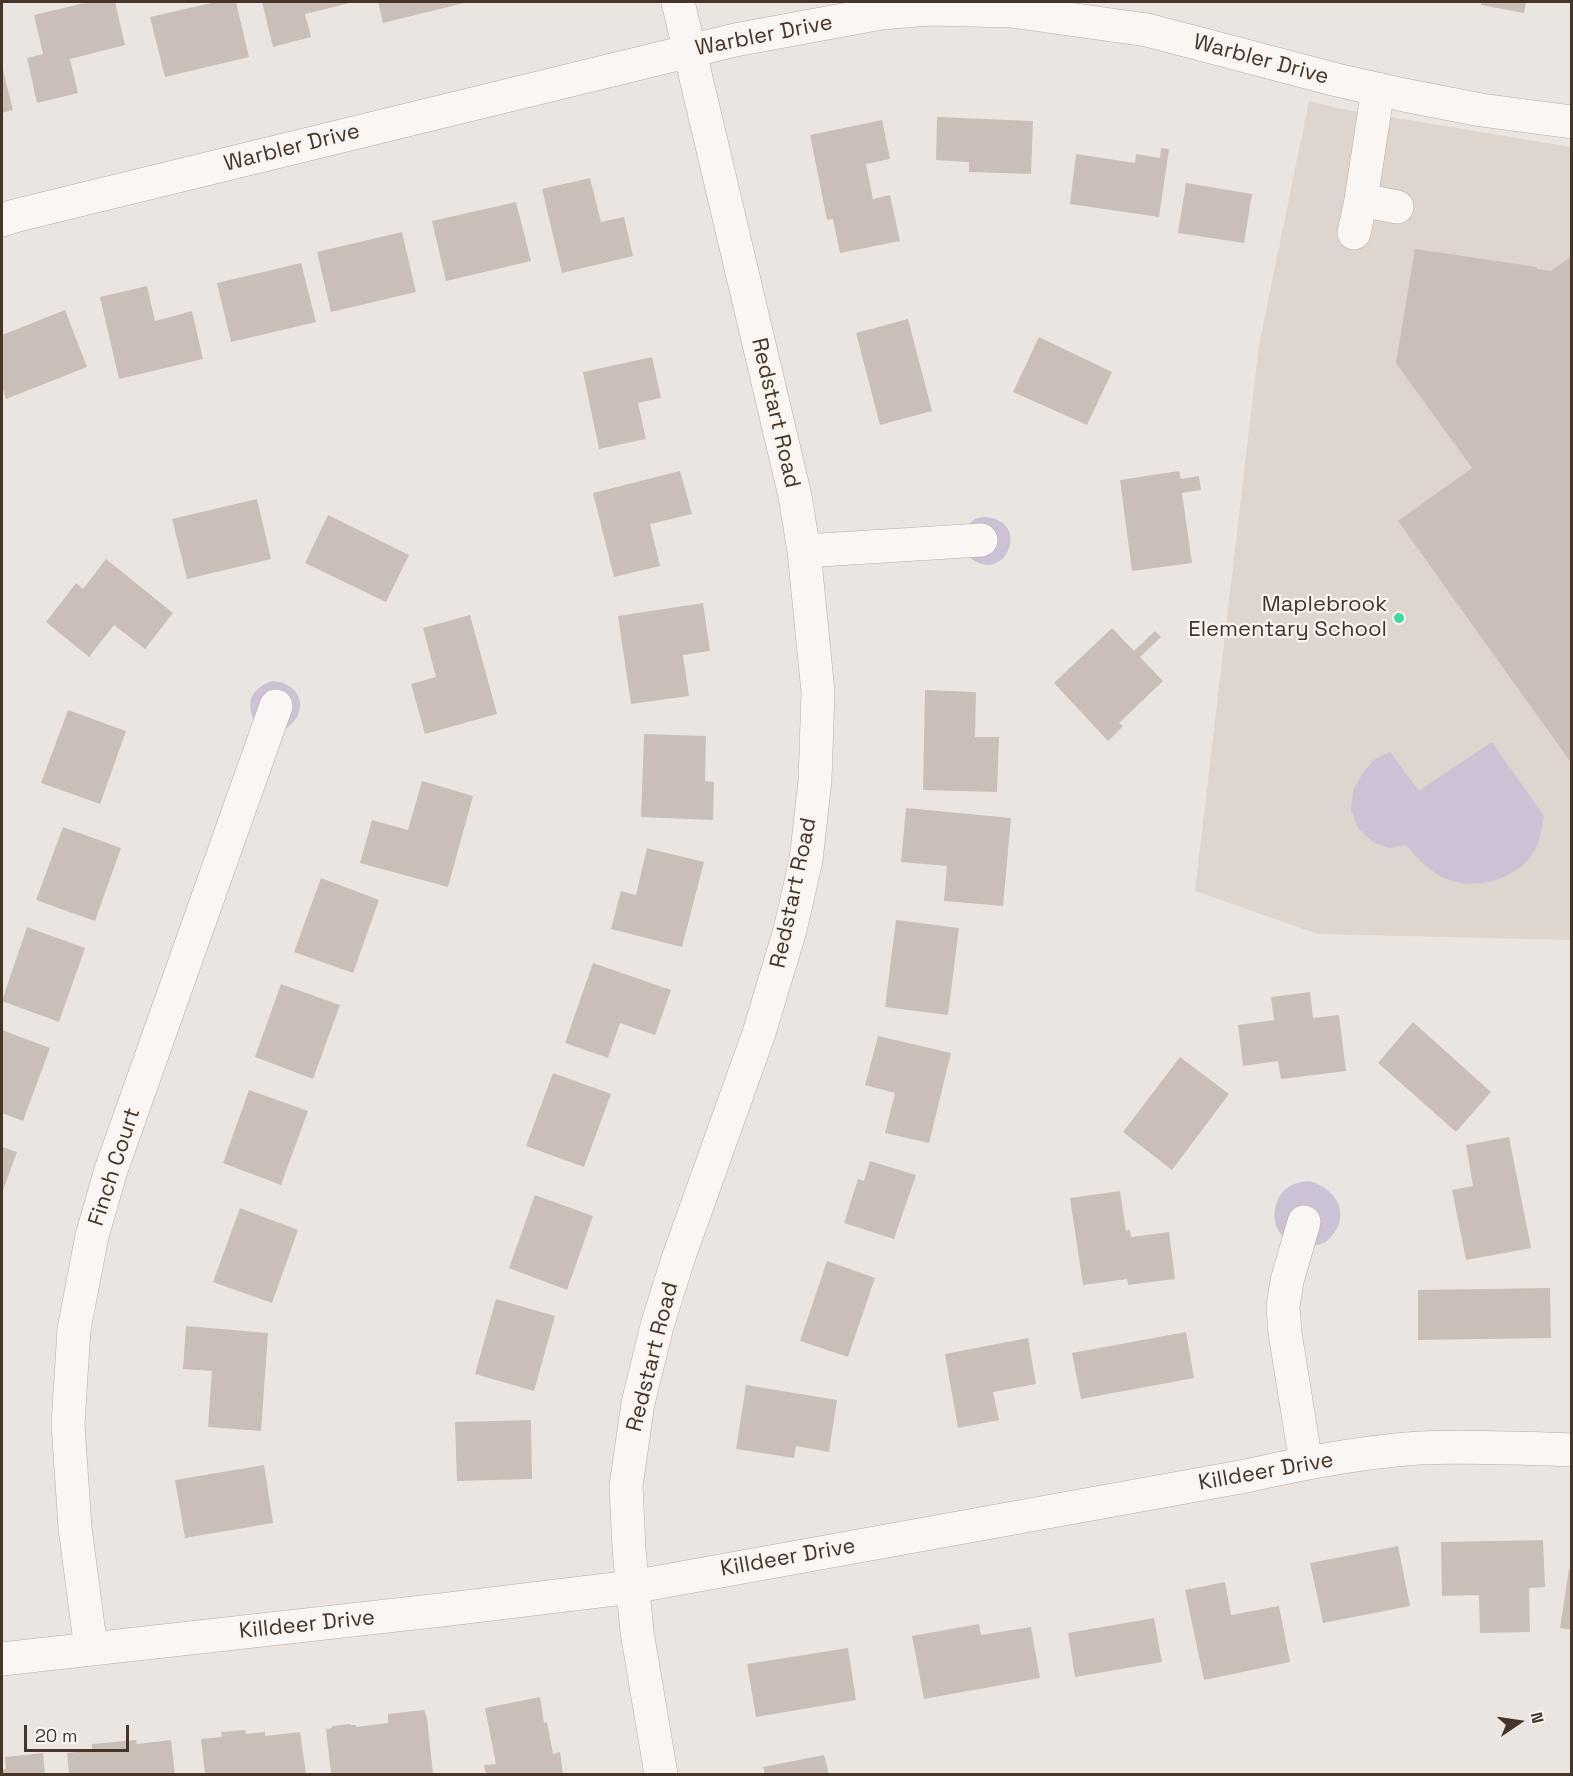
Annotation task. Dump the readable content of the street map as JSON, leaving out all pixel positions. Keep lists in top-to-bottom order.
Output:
{
  "streets": {
    "street": [
      "Warbler Drive",
      "Redstart Road",
      "Finch Court",
      "Killdeer Drive"
    ]
  },
  "crossings": [
    ["Warbler Drive", "Redstart Road"],
    ["Redstart Road", "Killdeer Drive"],
    ["Finch Court", "Killdeer Drive"]
  ],
  "places": ["Maplebrook Elementary School"],
  "scale_bar": "20 m",
  "north": "right"
}
